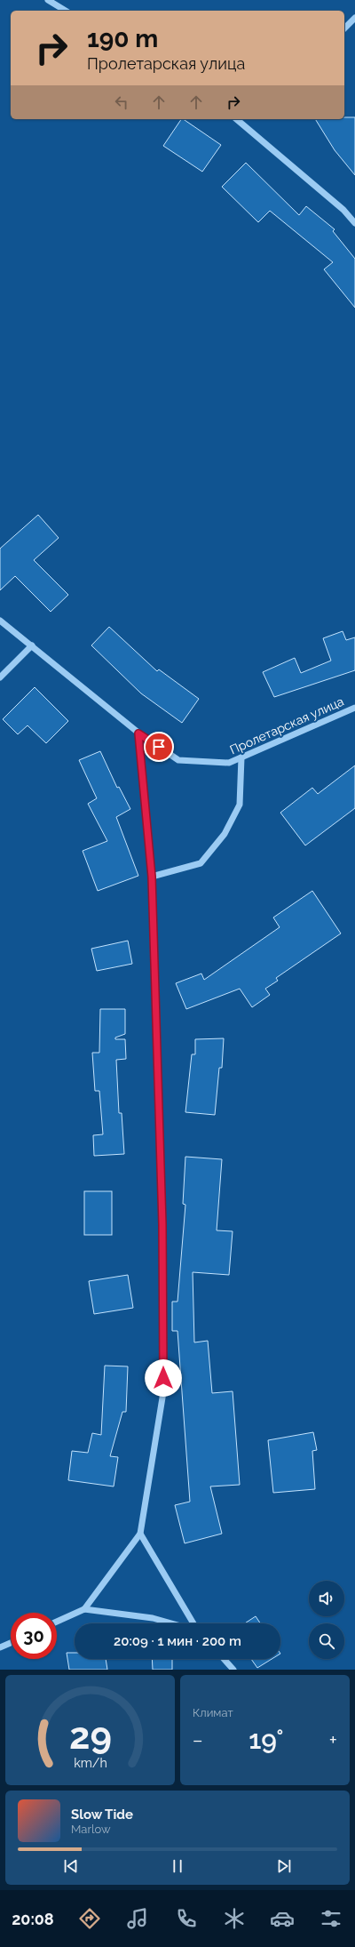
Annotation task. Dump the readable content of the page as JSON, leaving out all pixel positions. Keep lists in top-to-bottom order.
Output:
{
  "streets": {
    "street": ["Пролетарская улица"]
  },
  "page": {
    "turn": ["190 m", "Пролетарская улица"],
    "limit": "30",
    "trip": "20:09 · 1 мин · 200 m",
    "tile": "Климат",
    "heat": ["−", "19°", "+"],
    "song": ["Slow Tide", "Marlow"],
    "tabs": "20:08",
    "gauge": ["29", "km/h"]
  }
}
